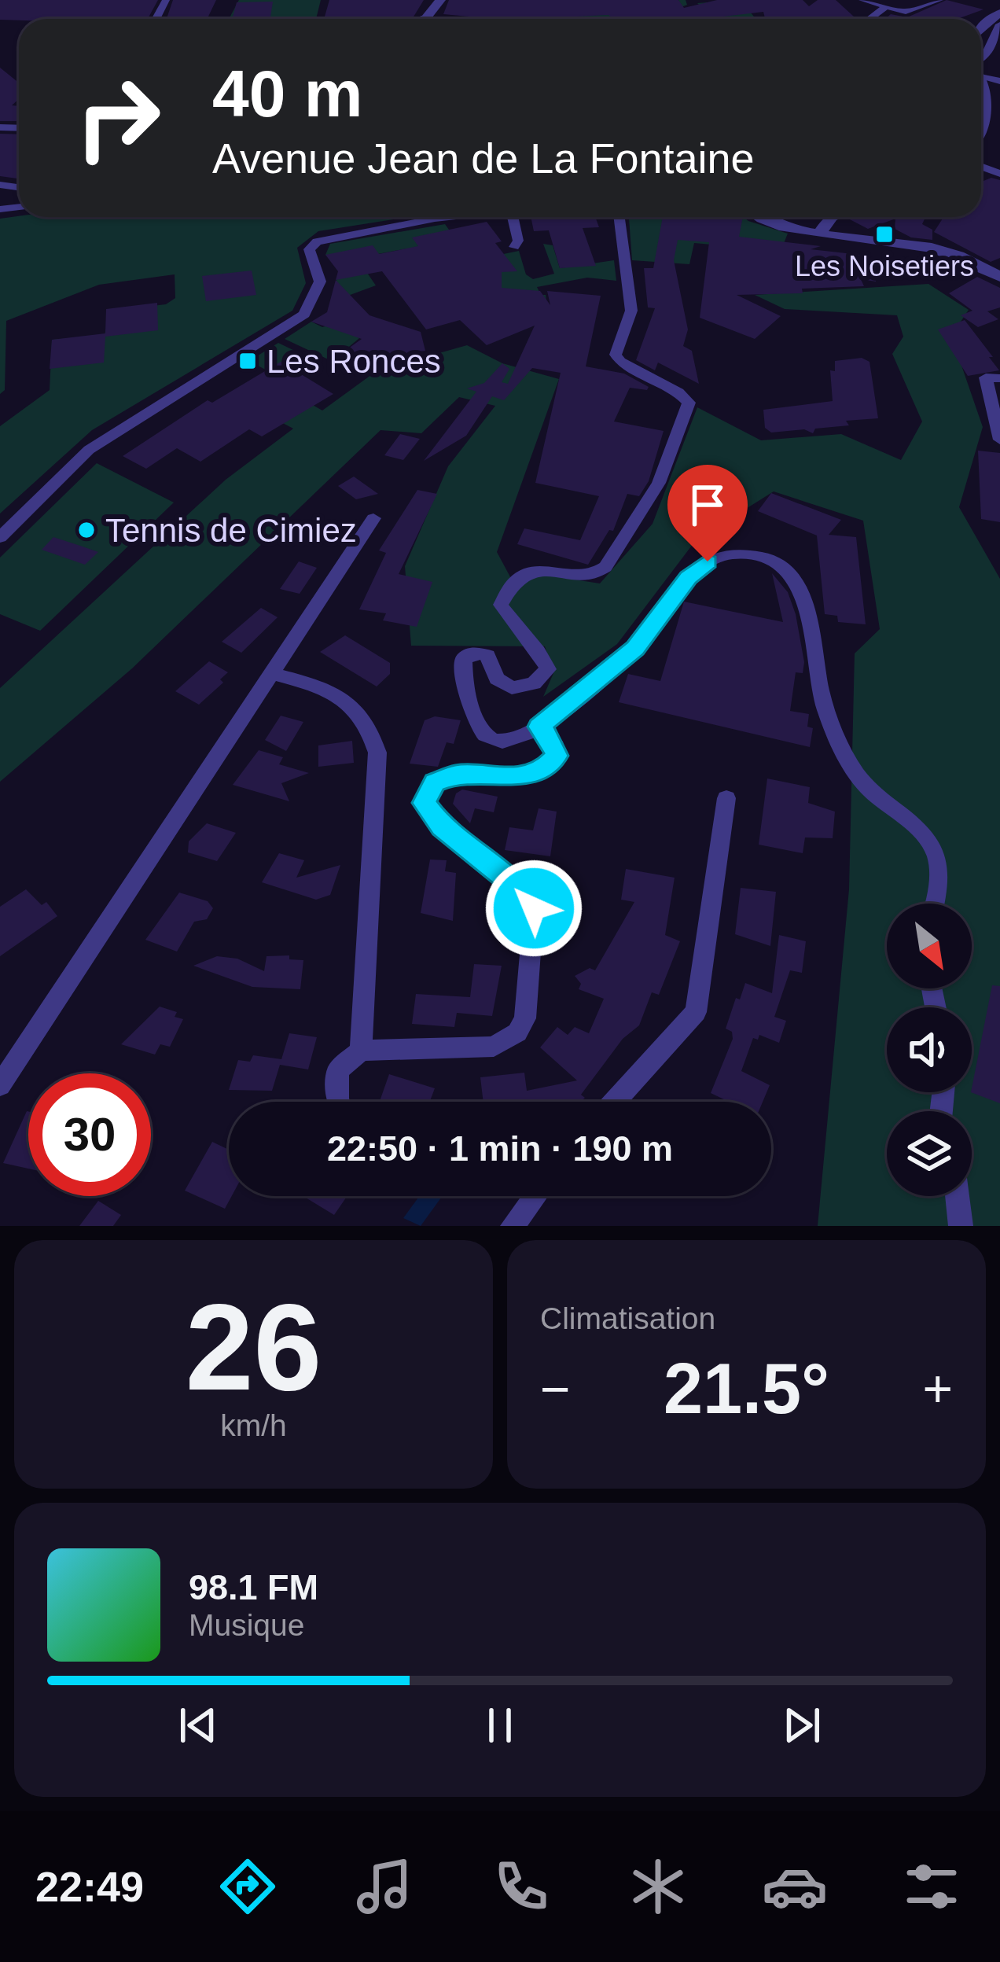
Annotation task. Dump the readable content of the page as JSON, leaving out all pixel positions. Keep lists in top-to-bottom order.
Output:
{
  "places": {
    "transit": ["Les Noisetiers", "Les Ronces"],
    "other": ["Tennis de Cimiez"]
  },
  "north": "bottom right",
  "page": {
    "turn": ["40 m", "Avenue Jean de La Fontaine"],
    "limit": "30",
    "trip": "22:50 · 1 min · 190 m",
    "tile": [
      ["26", "km/h"],
      "Climatisation"
    ],
    "heat": ["−", "21.5°", "+"],
    "song": ["98.1 FM", "Musique"],
    "tabs": "22:49"
  }
}
